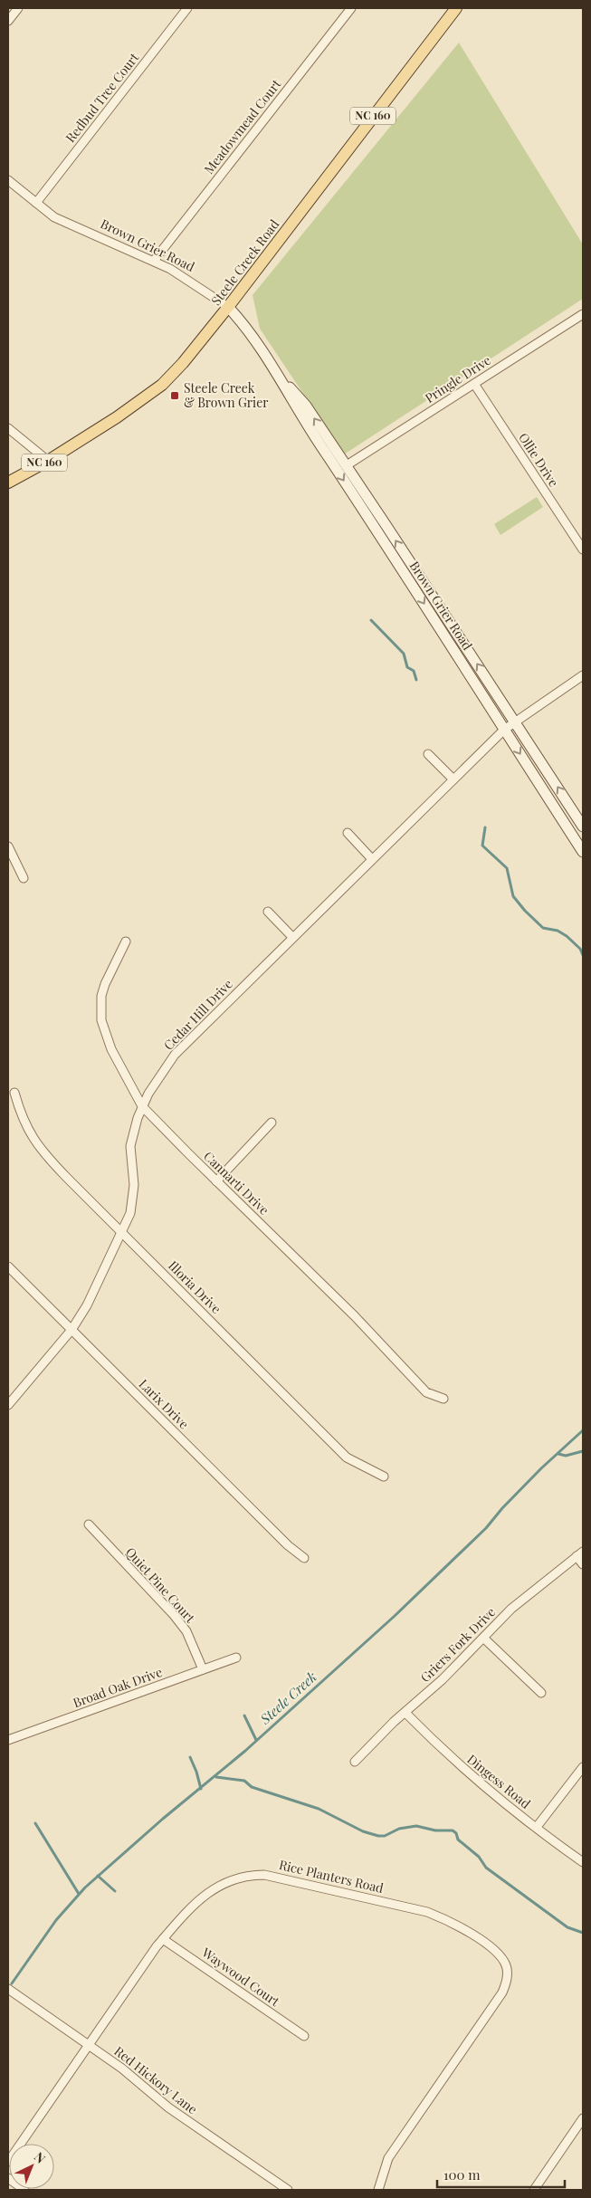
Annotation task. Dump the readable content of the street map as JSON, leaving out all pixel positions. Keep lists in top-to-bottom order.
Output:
{
  "streets": {
    "main road": ["NC 160", "Brown Grier Road", "Steele Creek Road"],
    "street": [
      "Redbud Tree Court",
      "Meadowmead Court",
      "Pringle Drive",
      "Ollie Drive",
      "Cedar Hill Drive",
      "Cannarti Drive",
      "Illoria Drive",
      "Larix Drive",
      "Quiet Pine Court",
      "Griers Fork Drive",
      "Broad Oak Drive",
      "Dingess Road",
      "Rice Planters Road",
      "Waywood Court",
      "Red Hickory Lane"
    ]
  },
  "crossings": [
    ["Redbud Tree Court", "Brown Grier Road"],
    ["Meadowmead Court", "Brown Grier Road"],
    ["Brown Grier Road", "Steele Creek Road"],
    ["Brown Grier Road", "Pringle Drive"],
    ["Brown Grier Road", "Cedar Hill Drive"],
    ["Pringle Drive", "Ollie Drive"],
    ["Cedar Hill Drive", "Cannarti Drive"],
    ["Cedar Hill Drive", "Illoria Drive"],
    ["Cedar Hill Drive", "Larix Drive"],
    ["Quiet Pine Court", "Broad Oak Drive"],
    ["Griers Fork Drive", "Dingess Road"],
    ["Rice Planters Road", "Waywood Court"],
    ["Rice Planters Road", "Red Hickory Lane"]
  ],
  "water": ["Steele Creek"],
  "places": {
    "transit": ["Steele Creek & Brown Grier"]
  },
  "scale_bar": "100 m",
  "north": "top right"
}
